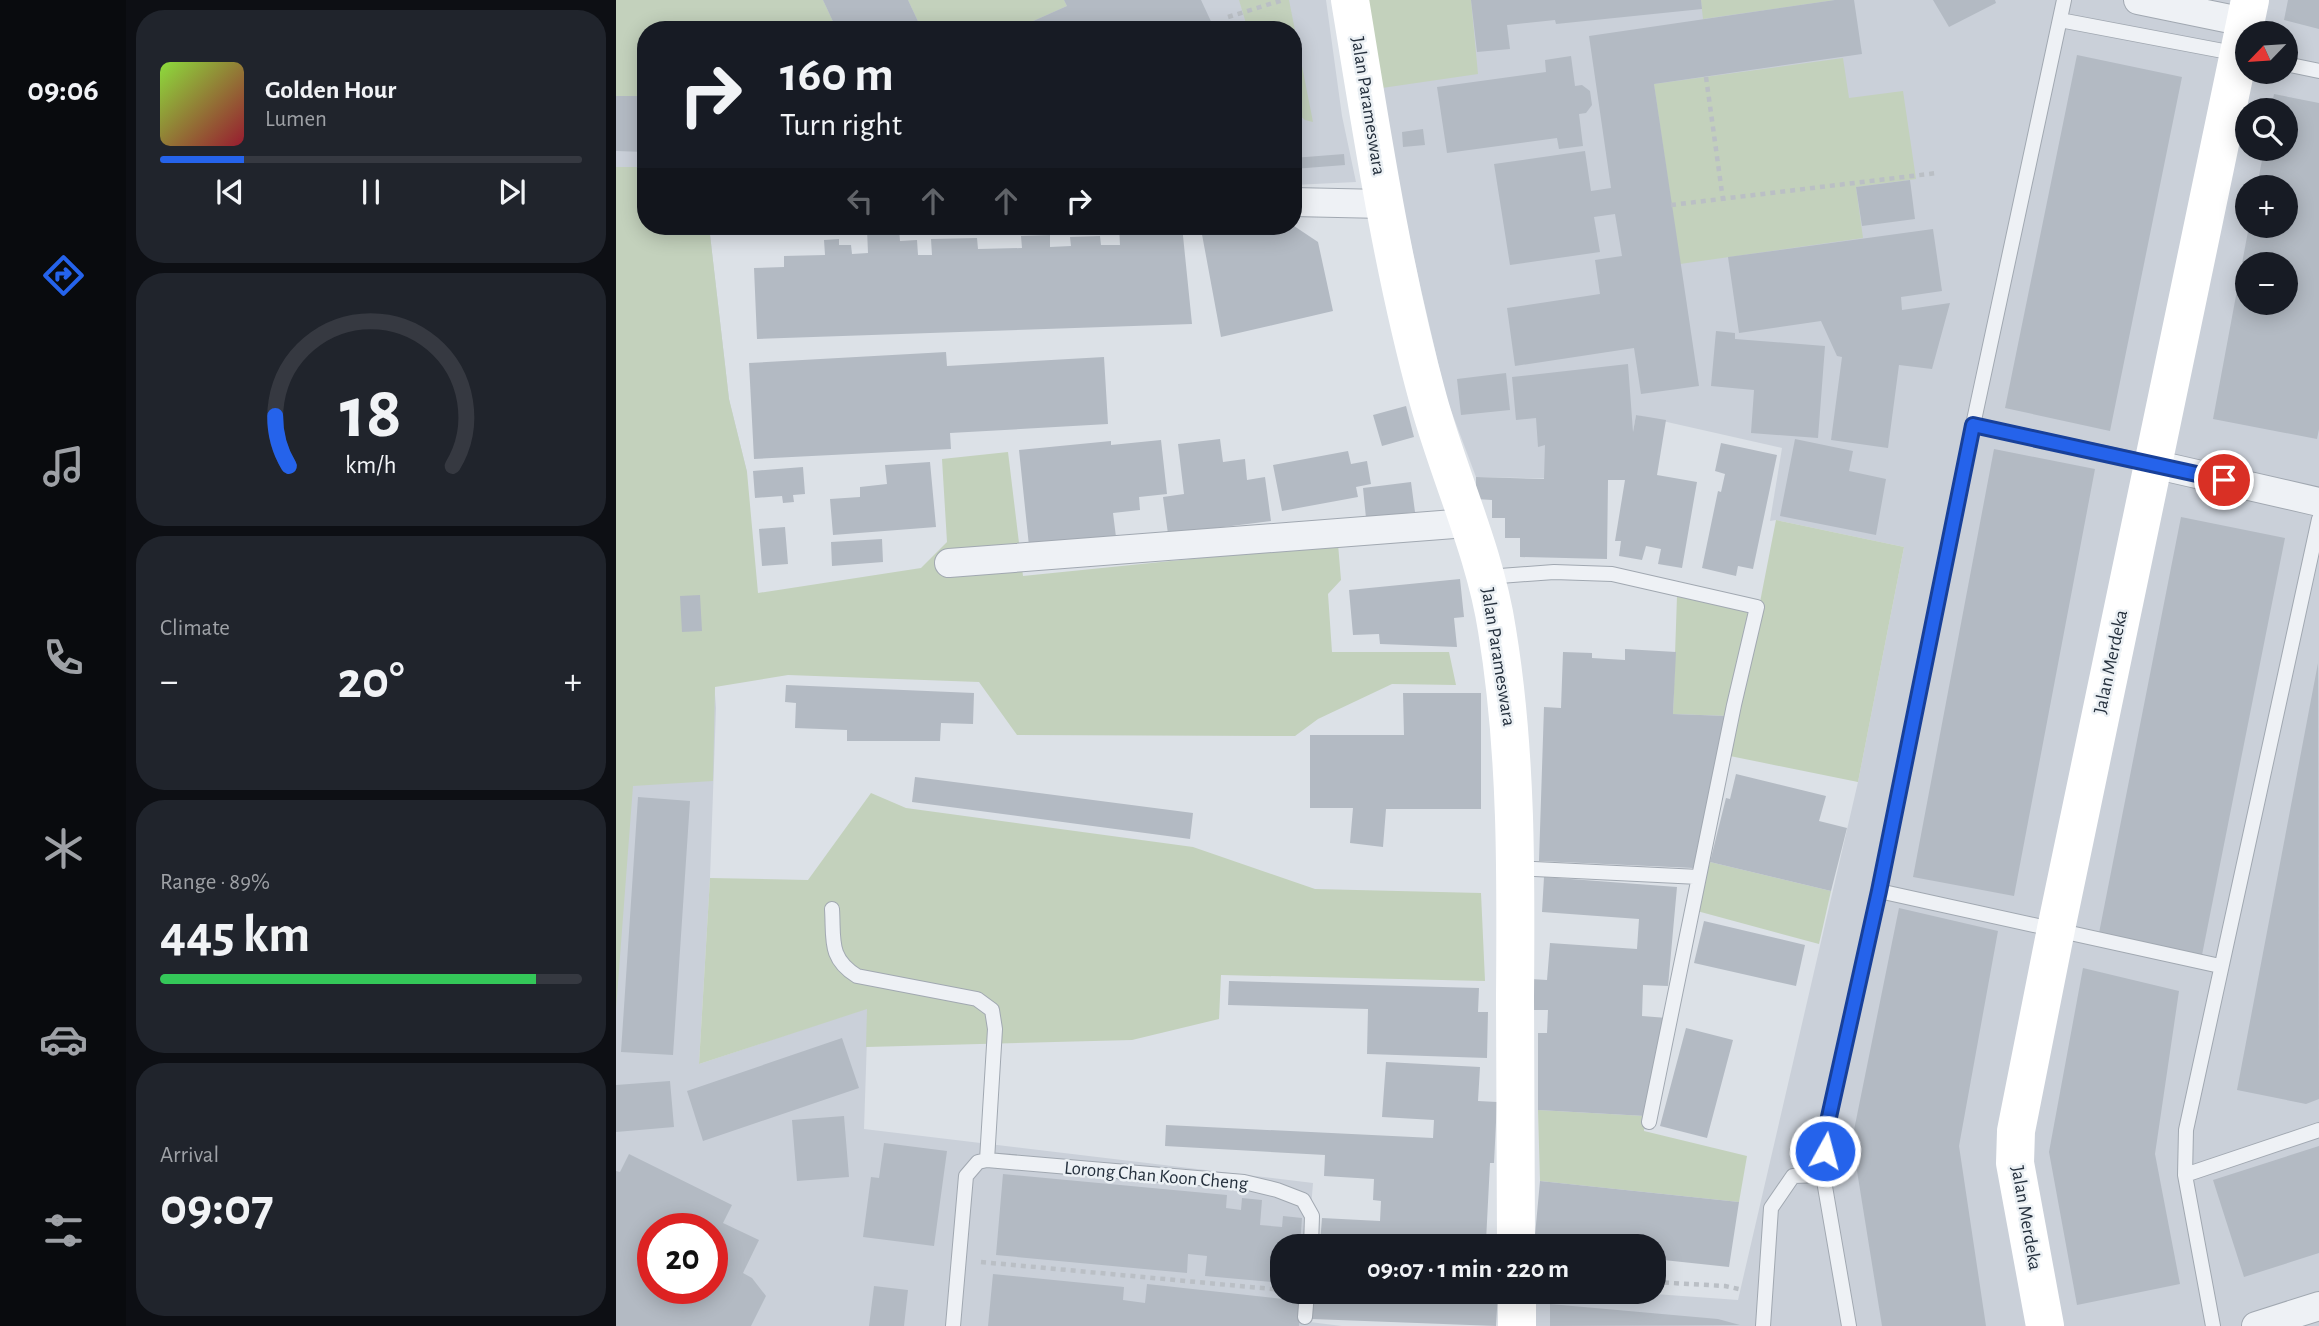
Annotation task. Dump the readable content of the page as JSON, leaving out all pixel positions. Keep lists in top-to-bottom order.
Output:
{
  "streets": {
    "main road": ["Jalan Parameswara", "Jalan Merdeka"],
    "lane": ["Lorong Chan Koon Cheng"]
  },
  "north": "bottom left",
  "page": {
    "tabs": "09:06",
    "map_buttons": ["+", "−"],
    "turn": ["160 m", "Turn right"],
    "song": ["Golden Hour", "Lumen"],
    "tile": [
      "Climate",
      ["Range · 89%", "445 km"],
      ["Arrival", "09:07"]
    ],
    "heat": ["−", "20°", "+"],
    "limit": "20",
    "trip": "09:07 · 1 min · 220 m",
    "gauge": ["18", "km/h"]
  }
}
